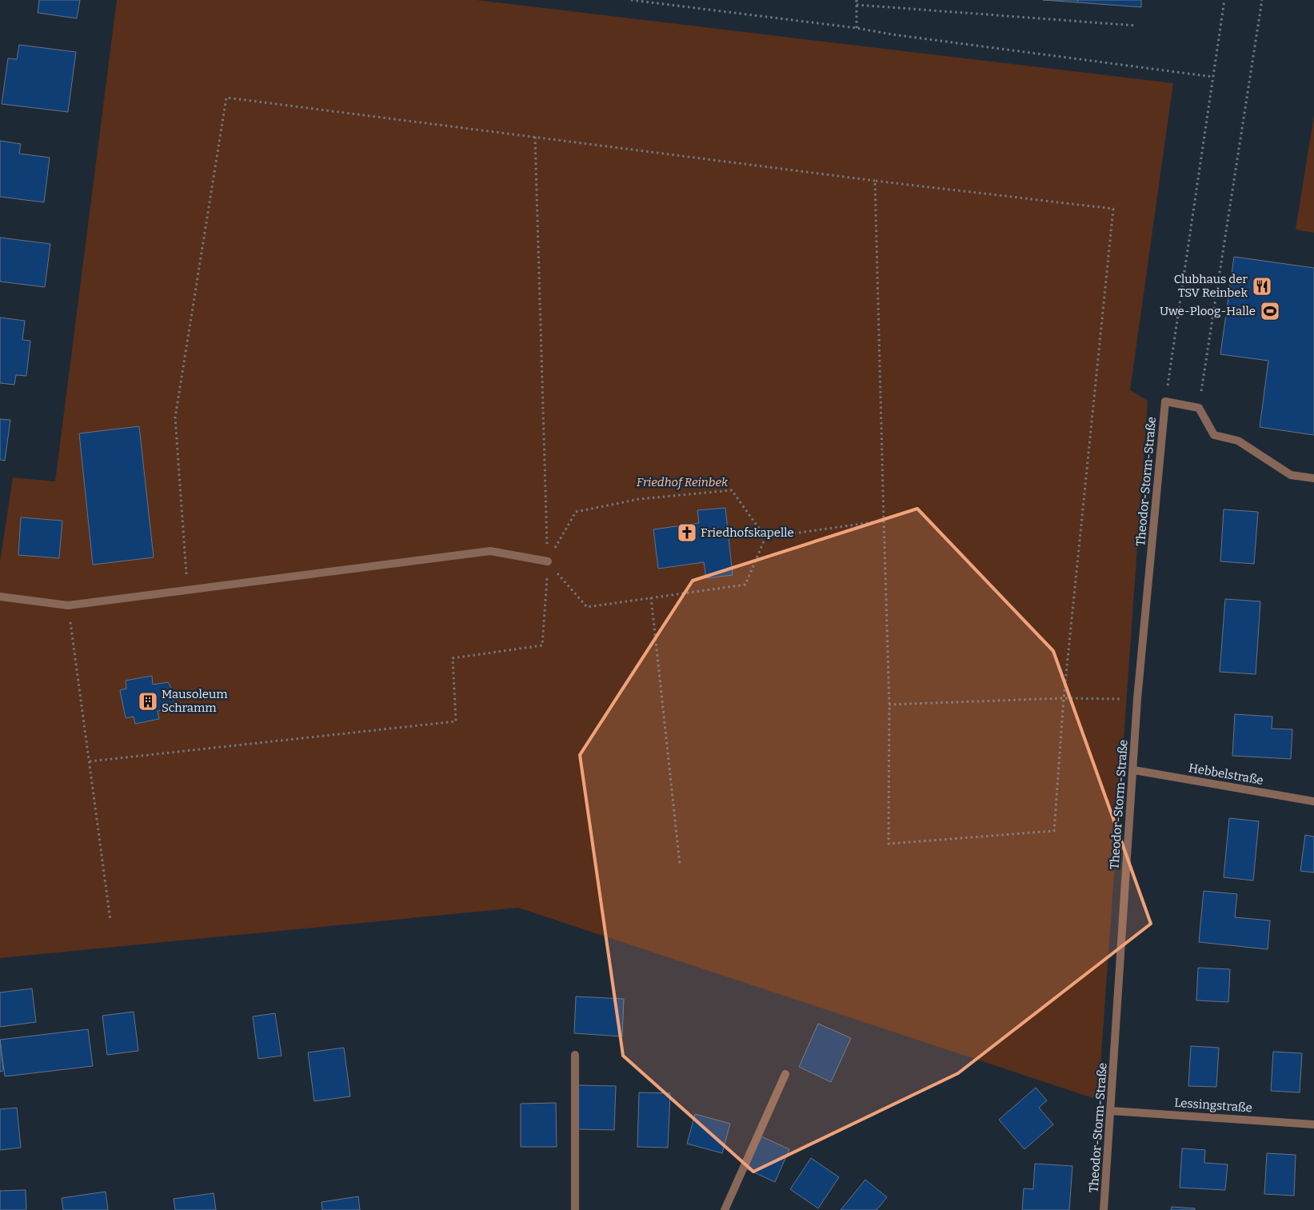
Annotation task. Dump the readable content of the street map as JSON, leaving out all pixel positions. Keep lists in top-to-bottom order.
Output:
{
  "streets": {
    "street": ["Theodor-Storm-Straße", "Hebbelstraße", "Lessingstraße"]
  },
  "crossings": [
    ["Theodor-Storm-Straße", "Hebbelstraße"],
    ["Theodor-Storm-Straße", "Lessingstraße"]
  ],
  "parks": ["Friedhof Reinbek"],
  "places": {
    "restaurant": ["Clubhaus der TSV Reinbek"],
    "sports": ["Uwe-Ploog-Halle"],
    "church": ["Friedhofskapelle"],
    "building": ["Mausoleum Schramm"]
  }
}
